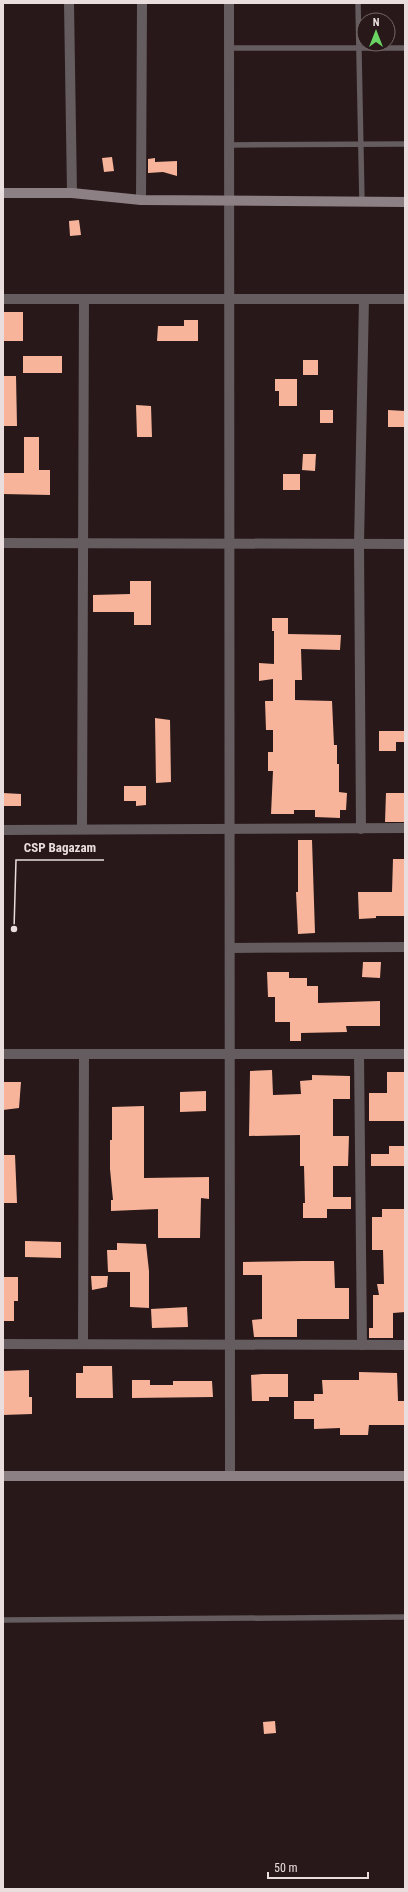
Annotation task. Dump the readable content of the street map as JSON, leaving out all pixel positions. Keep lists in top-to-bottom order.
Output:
{
  "places": ["CSP Bagazam"],
  "scale_bar": "50 m",
  "north": "top"
}
